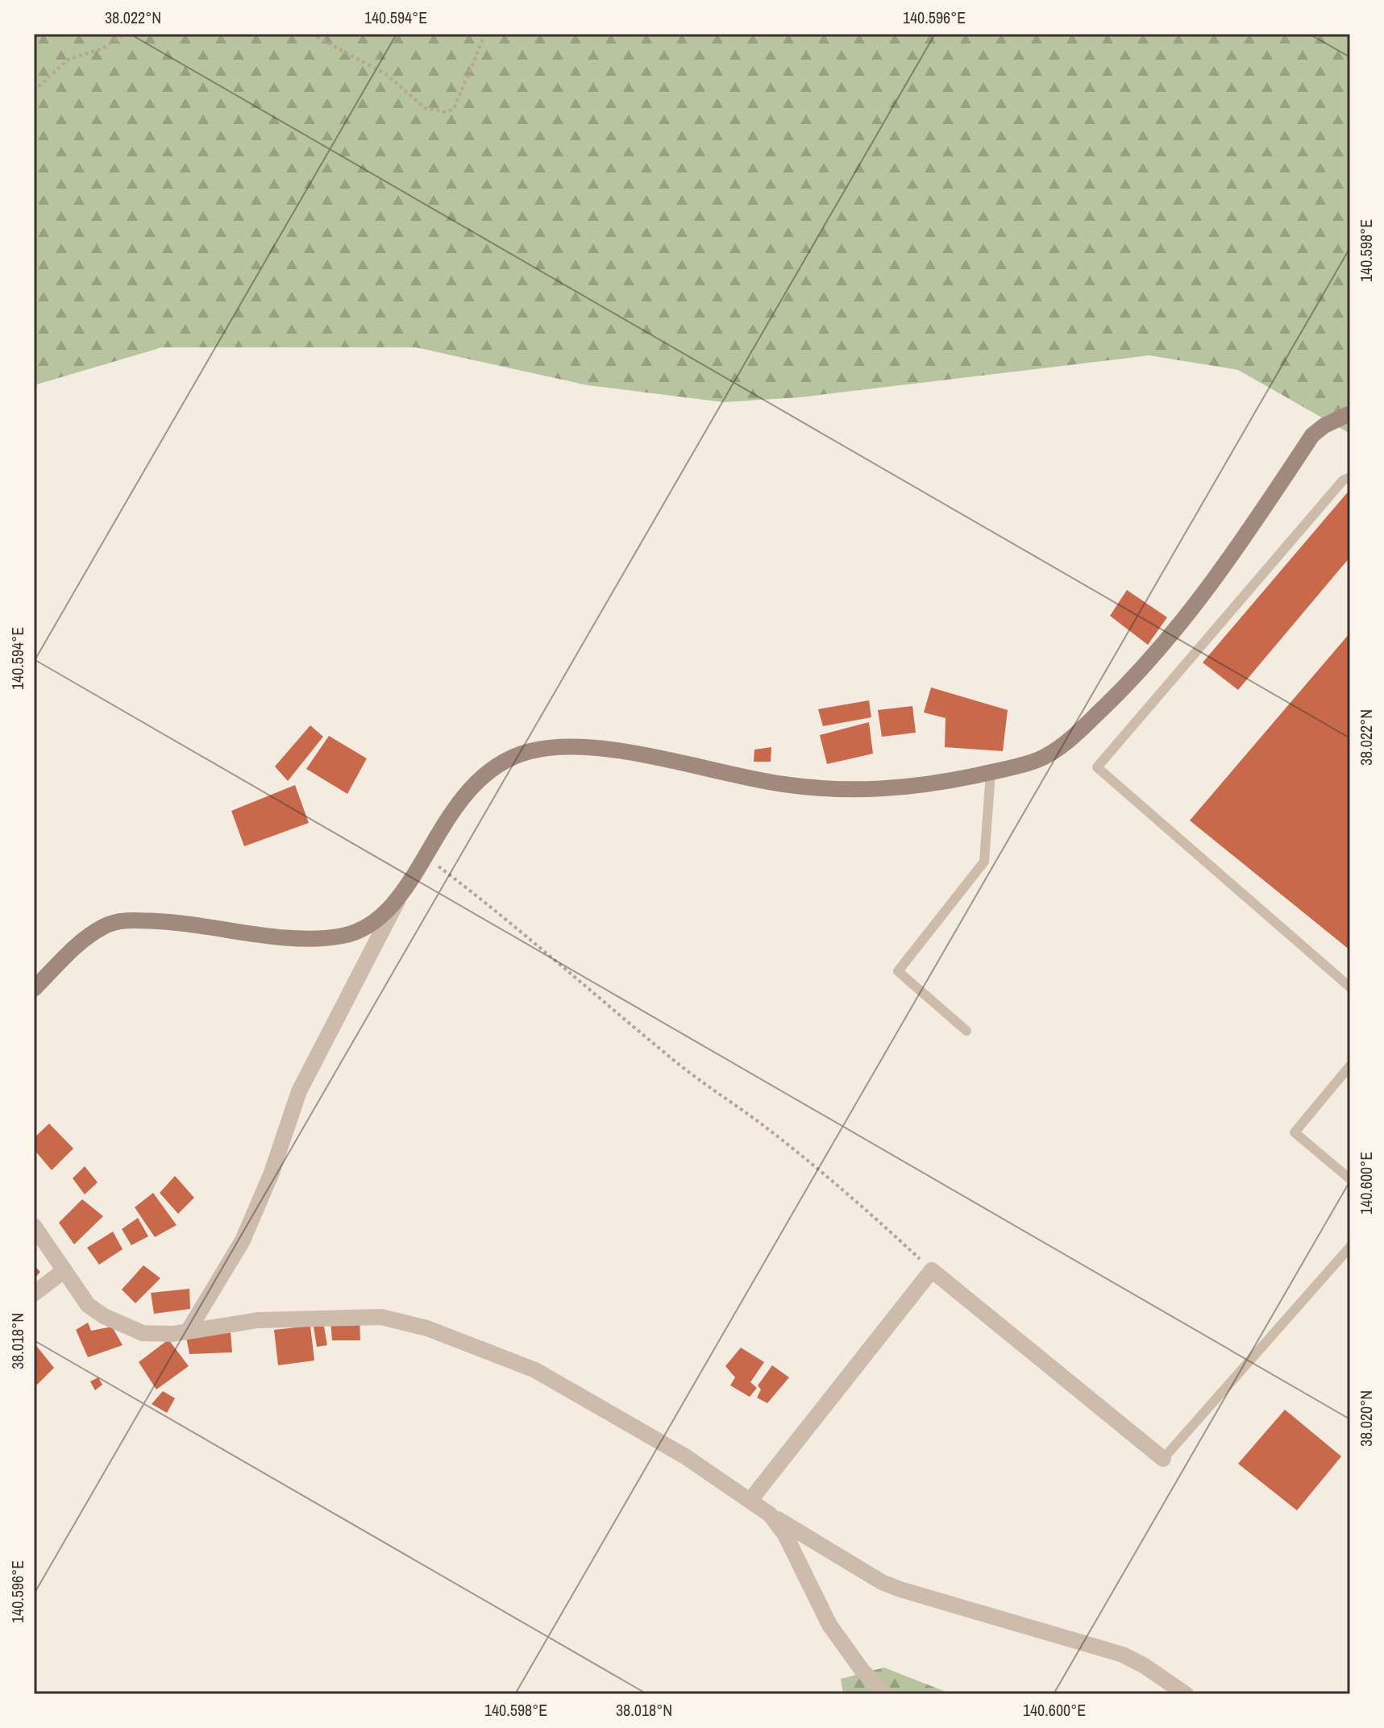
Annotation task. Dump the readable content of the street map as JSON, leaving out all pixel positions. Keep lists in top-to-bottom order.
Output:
{
  "coordinates": [
    "38.022°N",
    "140.594°E",
    "140.596°E",
    "140.598°E",
    "140.600°E",
    "38.018°N",
    "38.020°N"
  ]
}
